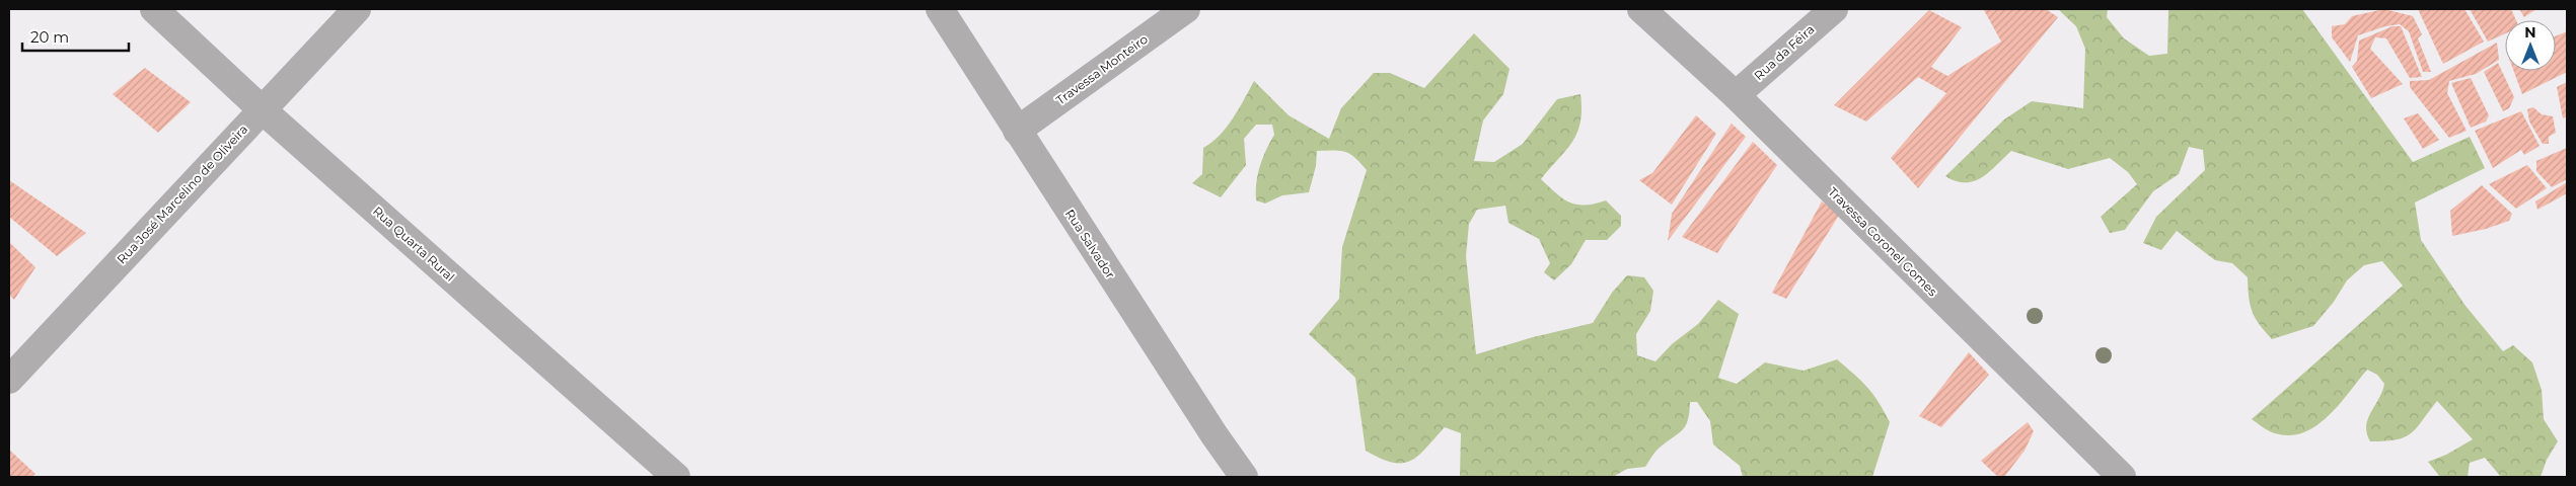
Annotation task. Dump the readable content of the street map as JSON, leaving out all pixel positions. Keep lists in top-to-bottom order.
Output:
{
  "streets": {
    "street": [
      "Rua da Féira",
      "Travessa Monteiro",
      "Rua José Marcelino de Oliveira",
      "Travessa Coronel Gomes",
      "Rua Quarta Rural",
      "Rua Salvador"
    ]
  },
  "crossings": [
    ["Rua da Féira", "Travessa Coronel Gomes"],
    ["Travessa Monteiro", "Rua Salvador"],
    ["Rua José Marcelino de Oliveira", "Rua Quarta Rural"]
  ],
  "scale_bar": "20 m",
  "north": "top"
}
